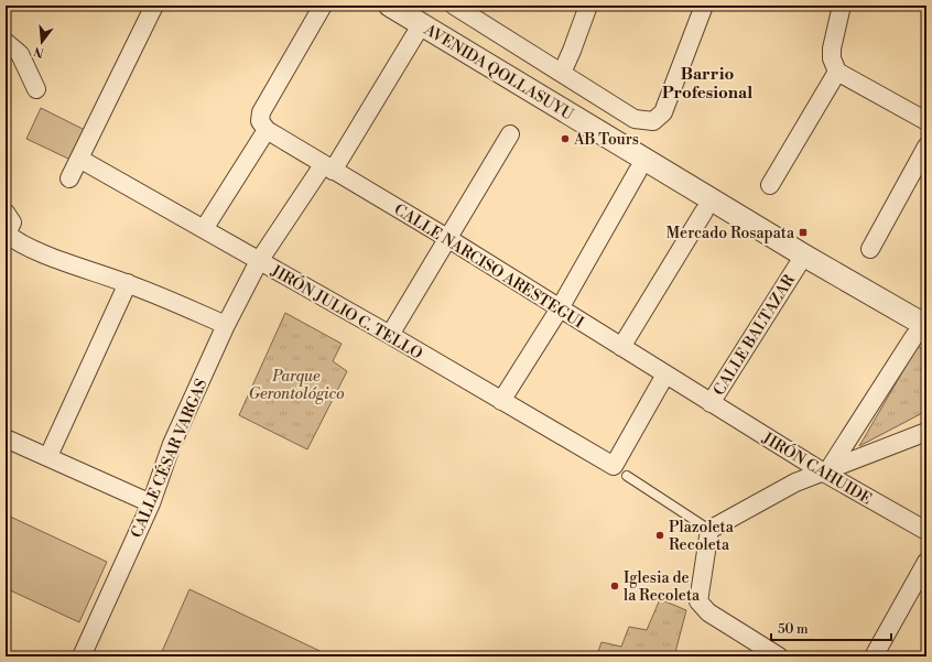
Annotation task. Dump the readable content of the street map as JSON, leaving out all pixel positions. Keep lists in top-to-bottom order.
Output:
{
  "streets": {
    "street": [
      "AVENIDA QOLLASUYU",
      "CALLE NARCISO ARESTEGUI",
      "JIRÓN JULIO C. TELLO",
      "CALLE BALTAZAR",
      "CALLE CÉSAR VARGAS",
      "JIRÓN CAHUIDE"
    ]
  },
  "crossings": [
    ["AVENIDA QOLLASUYU", "CALLE CÉSAR VARGAS"],
    ["CALLE NARCISO ARESTEGUI", "CALLE BALTAZAR"],
    ["CALLE NARCISO ARESTEGUI", "CALLE CÉSAR VARGAS"],
    ["CALLE NARCISO ARESTEGUI", "JIRÓN CAHUIDE"],
    ["JIRÓN JULIO C. TELLO", "CALLE CÉSAR VARGAS"],
    ["CALLE BALTAZAR", "JIRÓN CAHUIDE"]
  ],
  "districts": ["Barrio Profesional"],
  "parks": ["Parque Gerontológico"],
  "places": {
    "other": ["AB Tours", "Plazoleta Recoleta", "Iglesia de la Recoleta"],
    "transit": ["Mercado Rosapata"]
  },
  "scale_bar": "50 m",
  "north": "bottom"
}
